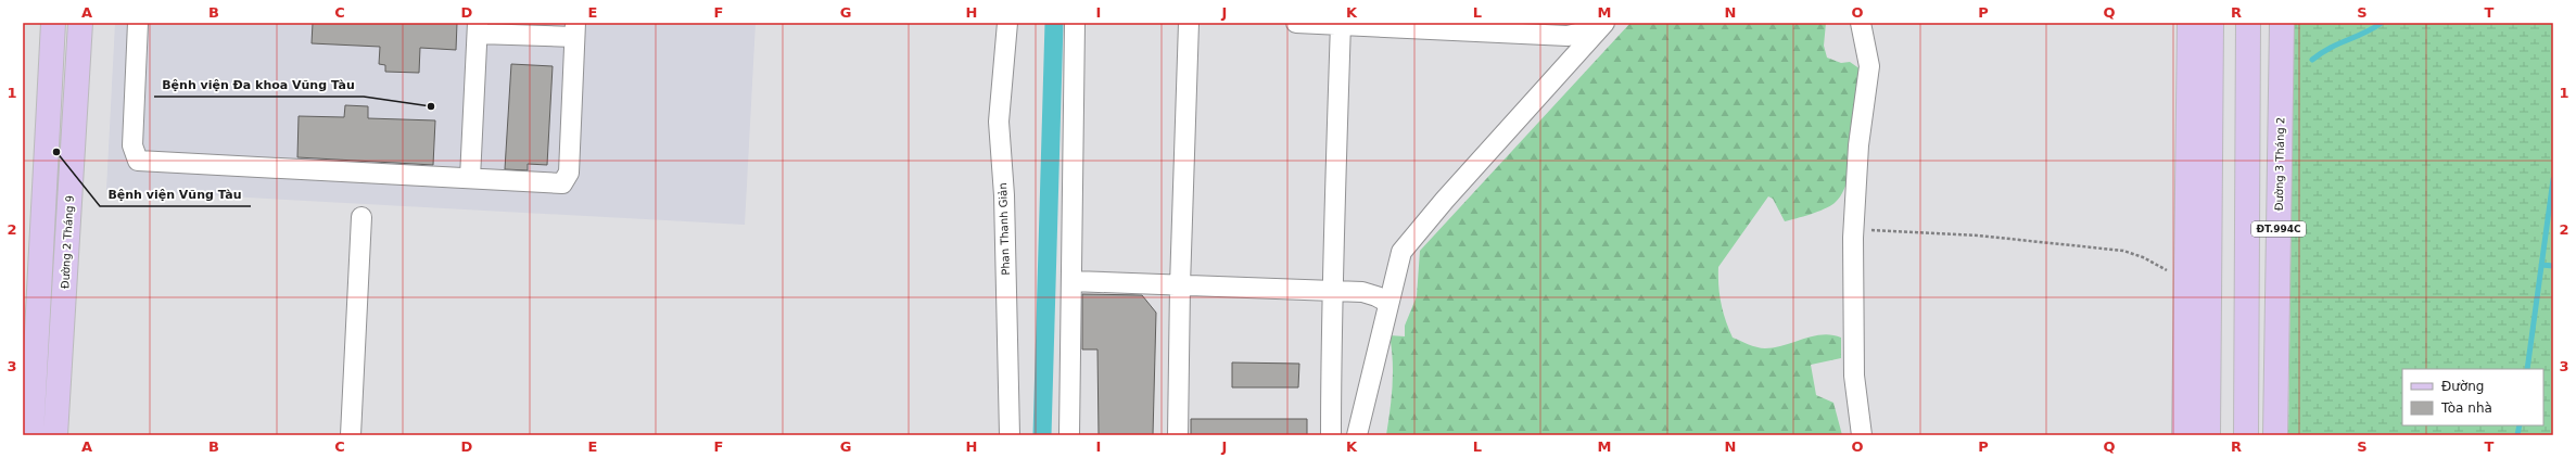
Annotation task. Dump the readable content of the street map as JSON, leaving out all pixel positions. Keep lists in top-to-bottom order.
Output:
{
  "streets": {
    "main road": ["Đường 3 Tháng 2", "ĐT.994C", "Đường 2 Tháng 9"],
    "street": ["Phan Thanh Giản"]
  },
  "places": ["Bệnh viện Đa khoa Vũng Tàu", "Bệnh viện Vũng Tàu"],
  "legend": ["Đường", "Tòa nhà"],
  "grid": {
    "columns": [
      "A",
      "B",
      "C",
      "D",
      "E",
      "F",
      "G",
      "H",
      "I",
      "J",
      "K",
      "L",
      "M",
      "N",
      "O",
      "P",
      "Q",
      "R",
      "S",
      "T"
    ],
    "rows": ["1", "2", "3"]
  }
}
